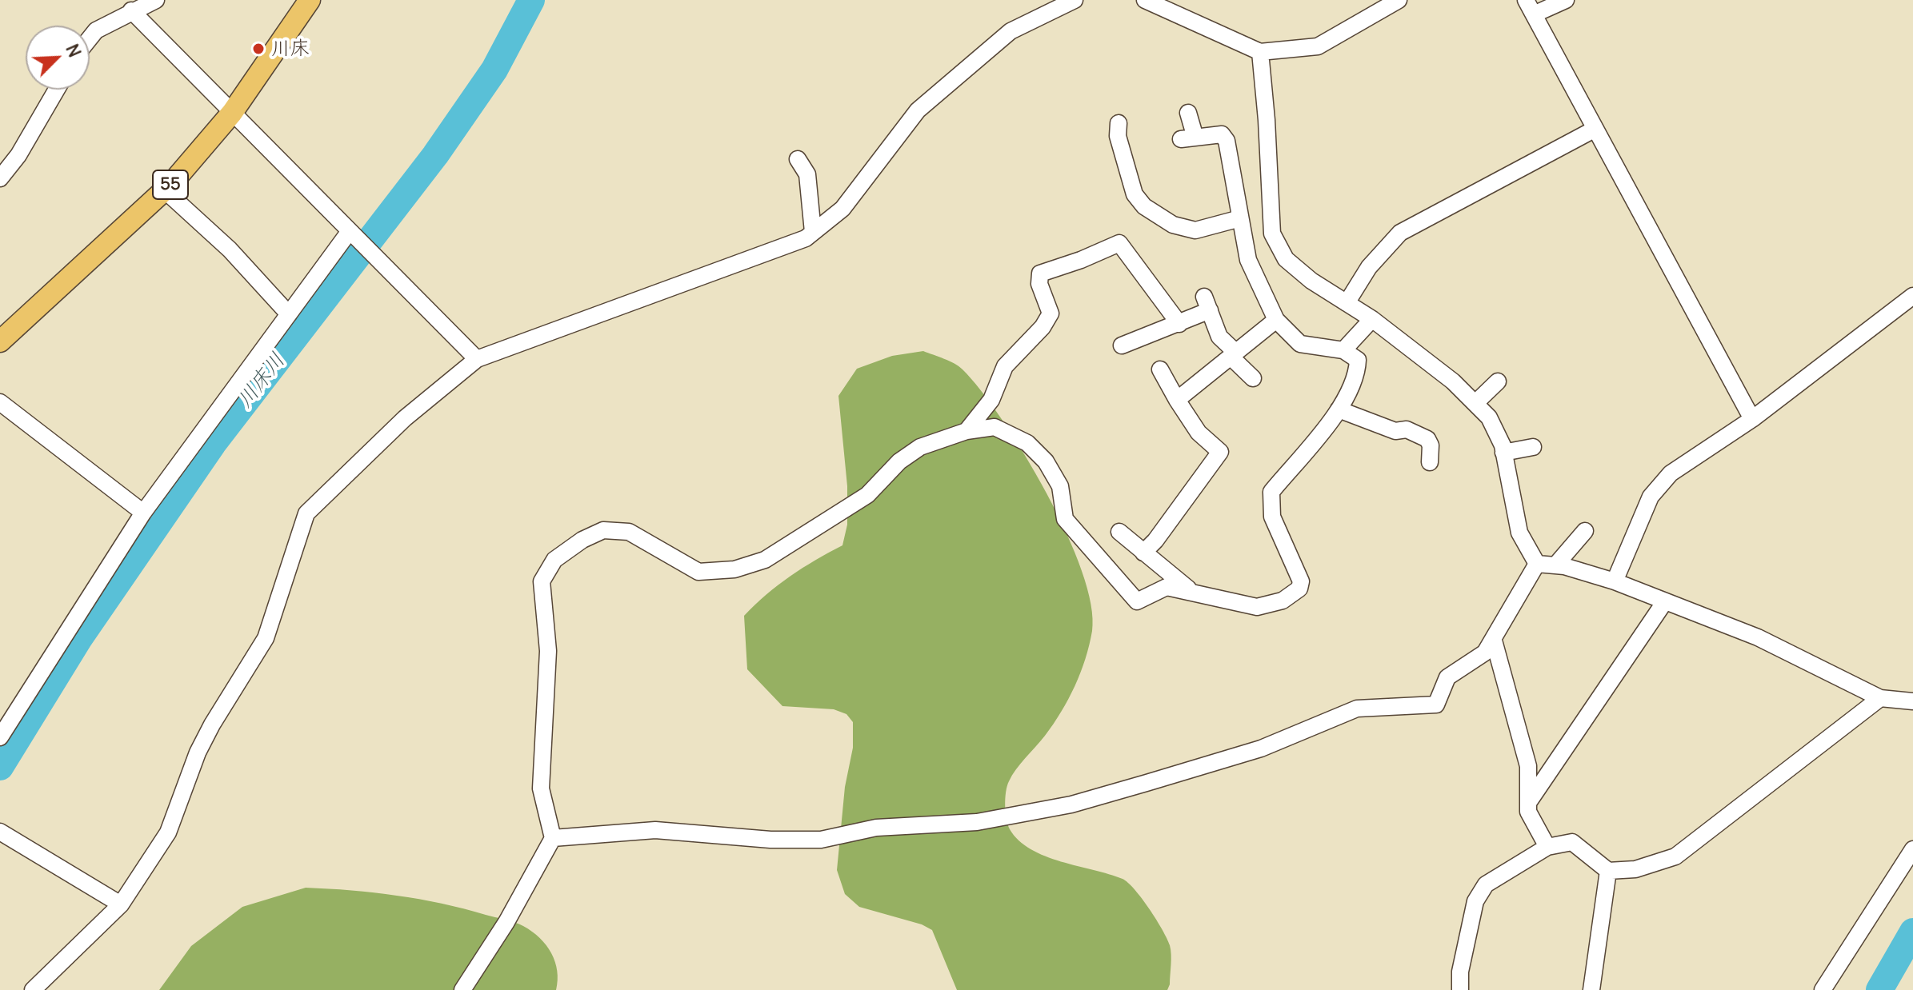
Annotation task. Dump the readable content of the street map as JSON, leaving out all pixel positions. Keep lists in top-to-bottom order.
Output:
{
  "streets": {
    "main road": ["55"]
  },
  "water": ["川床川"],
  "places": ["川床"],
  "north": "top right"
}
